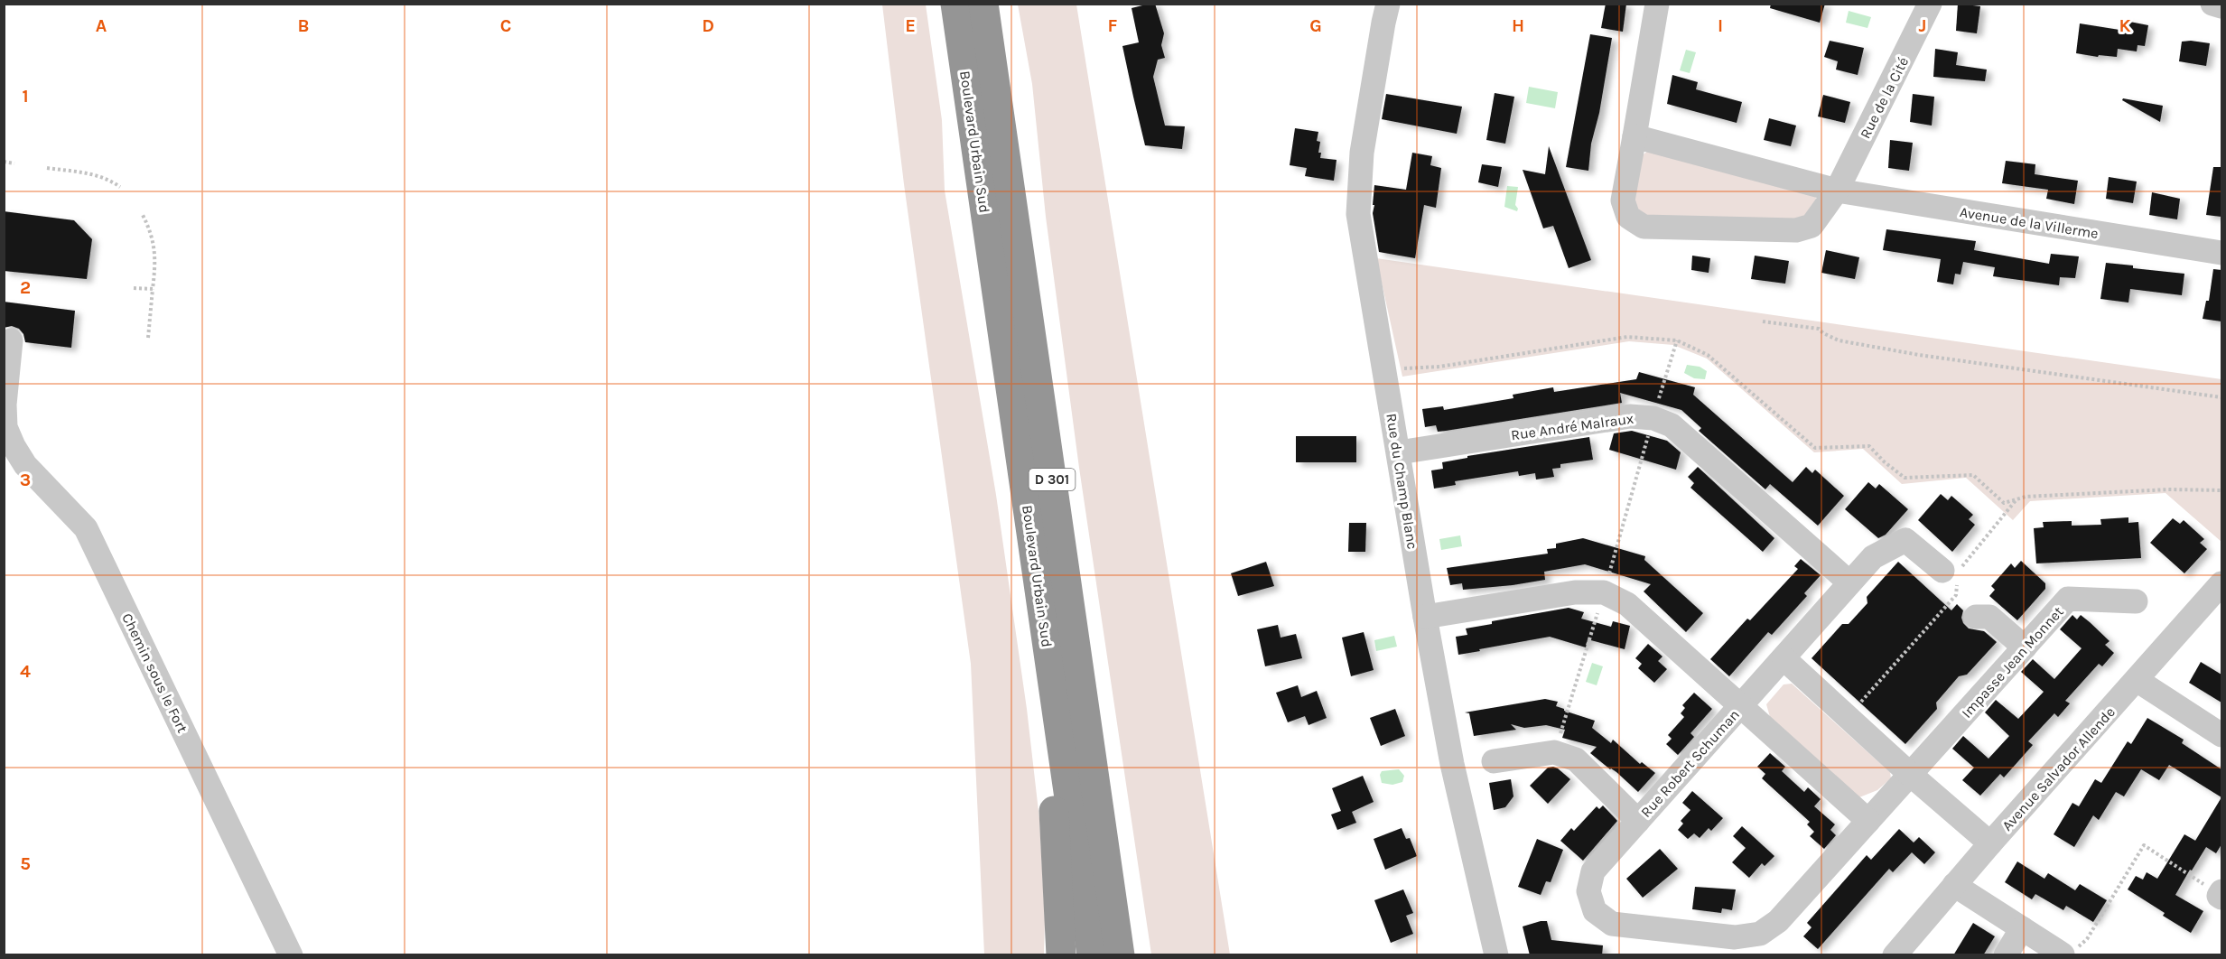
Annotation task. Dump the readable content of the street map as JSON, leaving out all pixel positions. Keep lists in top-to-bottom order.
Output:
{
  "streets": {
    "highway": ["Boulevard Urbain Sud", "D 301"],
    "street": [
      "Rue de la Cité",
      "Avenue de la Villerme",
      "Rue André Malraux",
      "Rue du Champ Blanc",
      "Impasse Jean Monnet",
      "Chemin sous le Fort",
      "Rue Robert Schuman",
      "Avenue Salvador Allende"
    ]
  },
  "crossings": [
    ["Rue de la Cité", "Avenue de la Villerme"],
    ["Rue André Malraux", "Rue du Champ Blanc"],
    ["Impasse Jean Monnet", "Rue Robert Schuman"]
  ],
  "grid": {
    "columns": [
      "A",
      "B",
      "C",
      "D",
      "E",
      "F",
      "G",
      "H",
      "I",
      "J",
      "K"
    ],
    "rows": [
      "1",
      "2",
      "3",
      "4",
      "5"
    ]
  }
}
